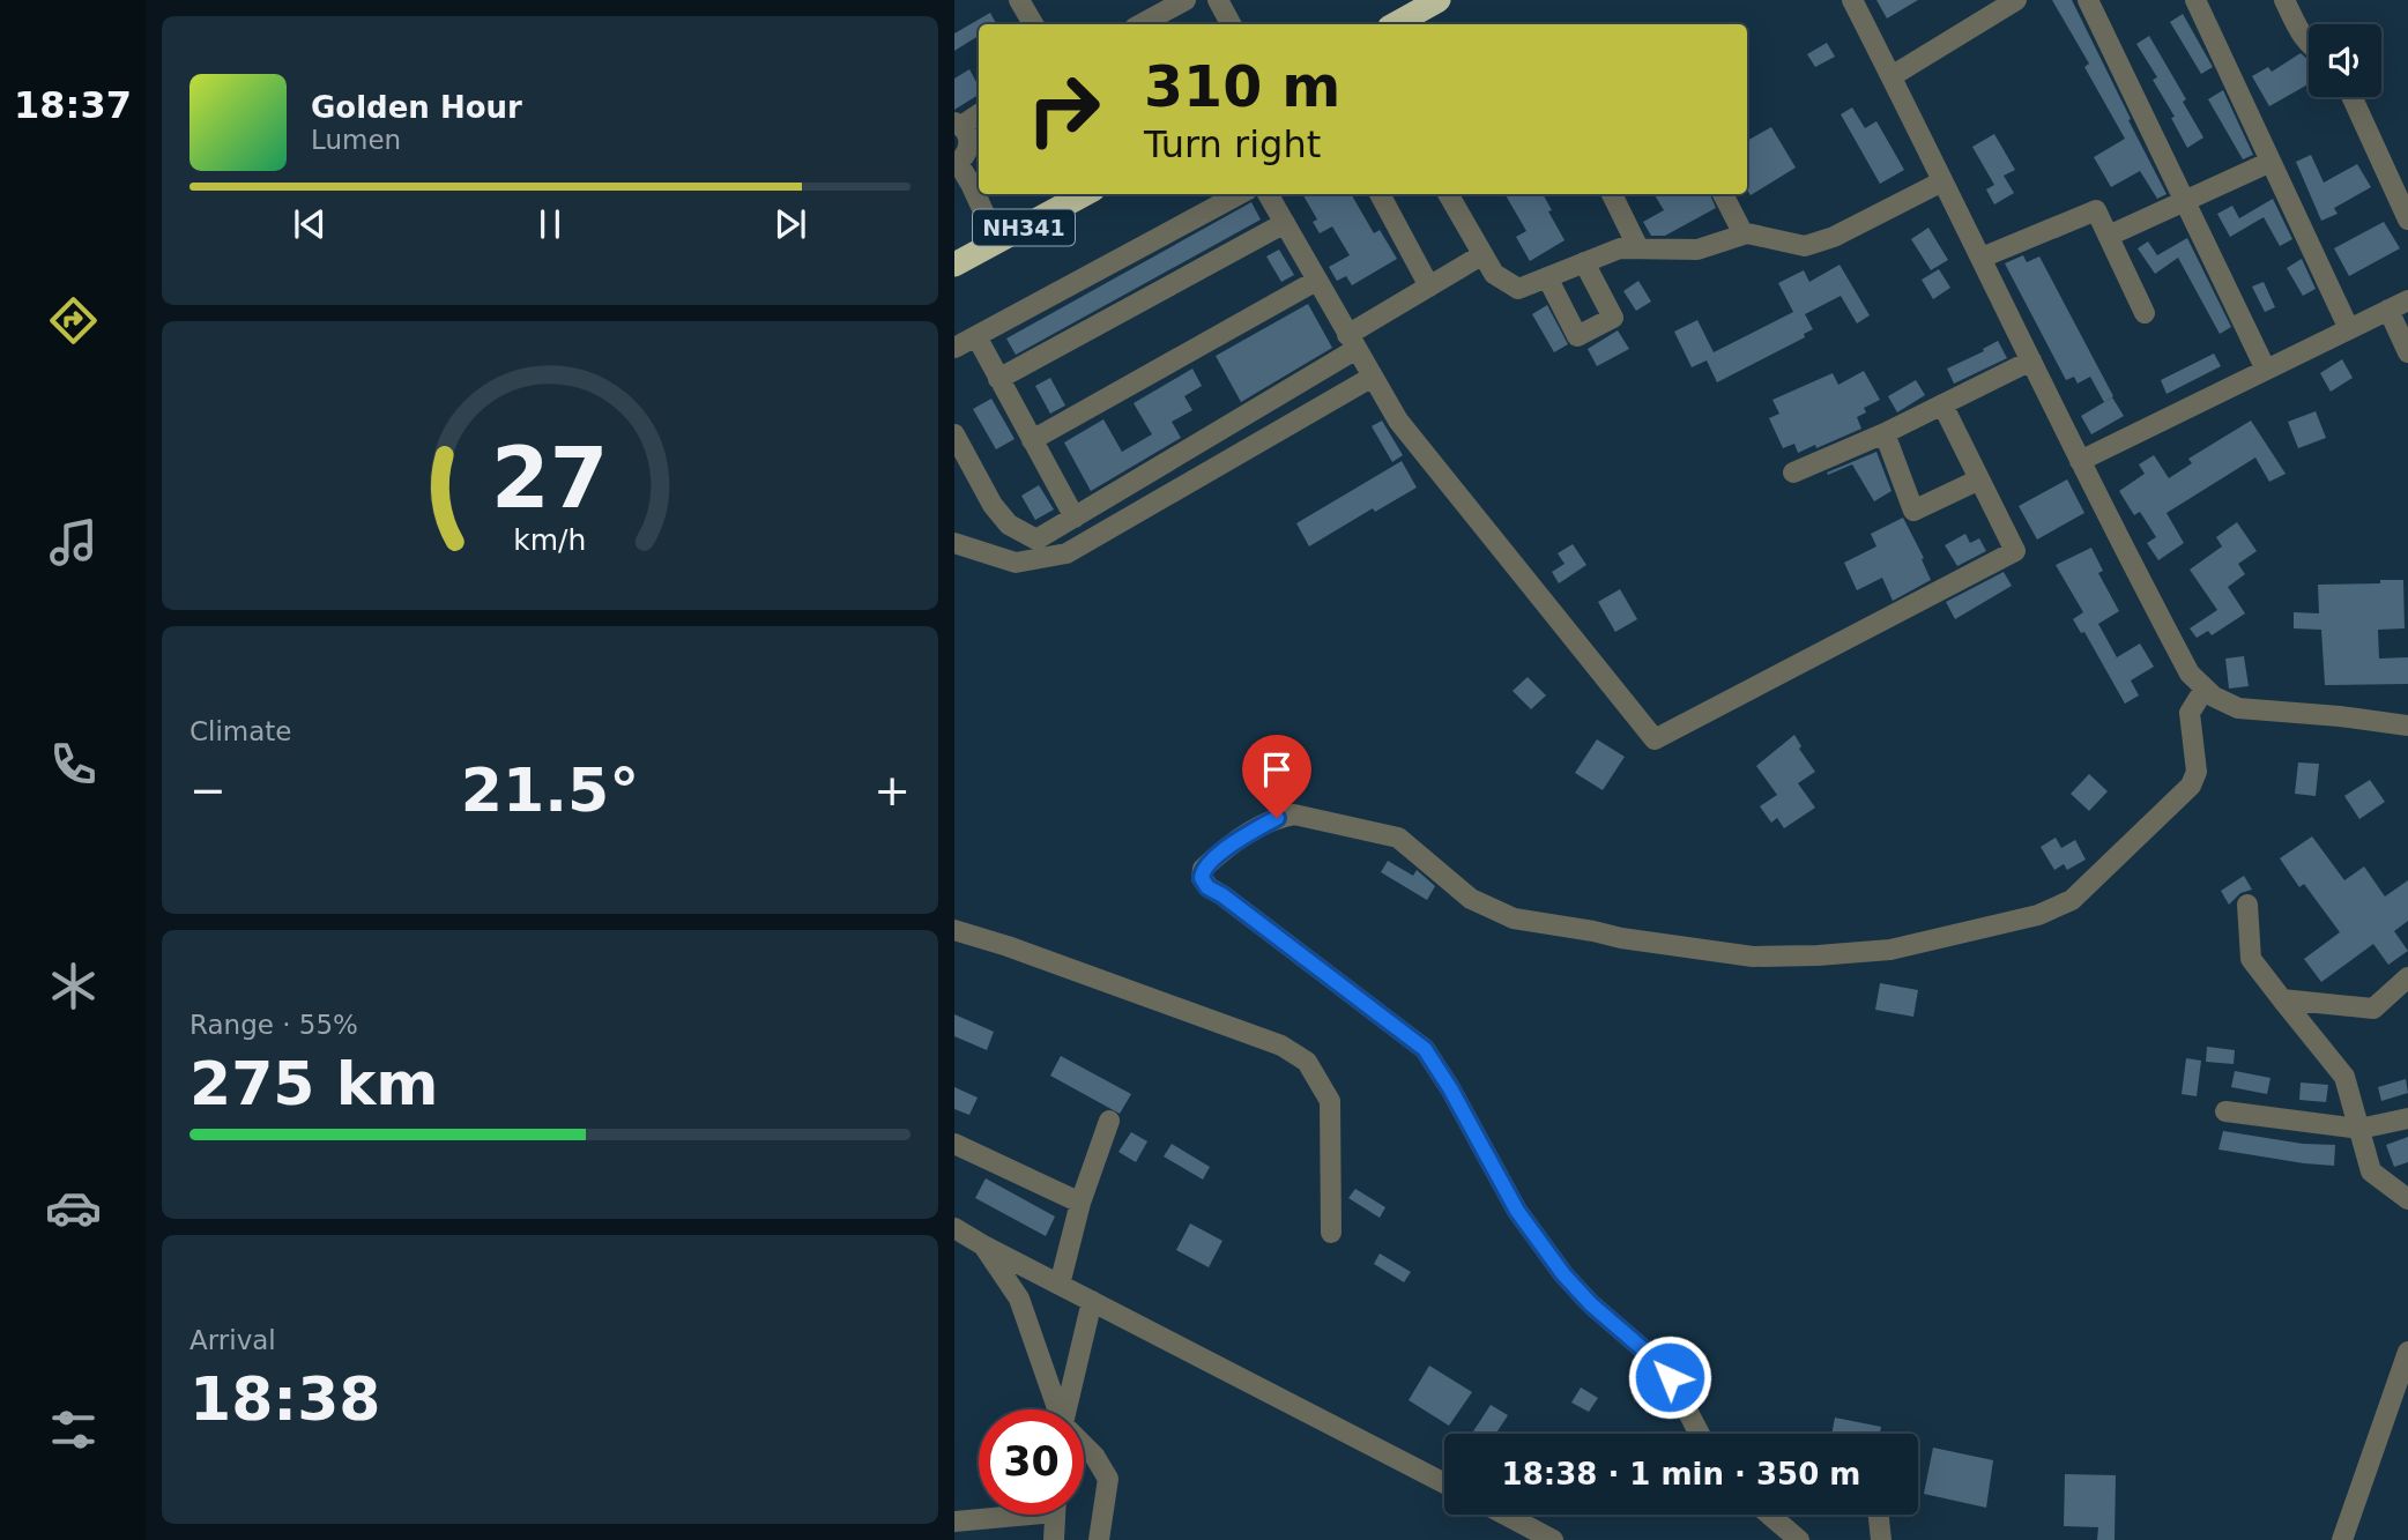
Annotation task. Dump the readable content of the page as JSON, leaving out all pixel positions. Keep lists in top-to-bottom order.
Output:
{
  "streets": {
    "highway": ["NH341"]
  },
  "page": {
    "tabs": "18:37",
    "turn": ["310 m", "Turn right"],
    "song": ["Golden Hour", "Lumen"],
    "tile": [
      "Climate",
      ["Range · 55%", "275 km"],
      ["Arrival", "18:38"]
    ],
    "heat": ["−", "21.5°", "+"],
    "limit": "30",
    "trip": "18:38 · 1 min · 350 m",
    "gauge": ["27", "km/h"]
  }
}
